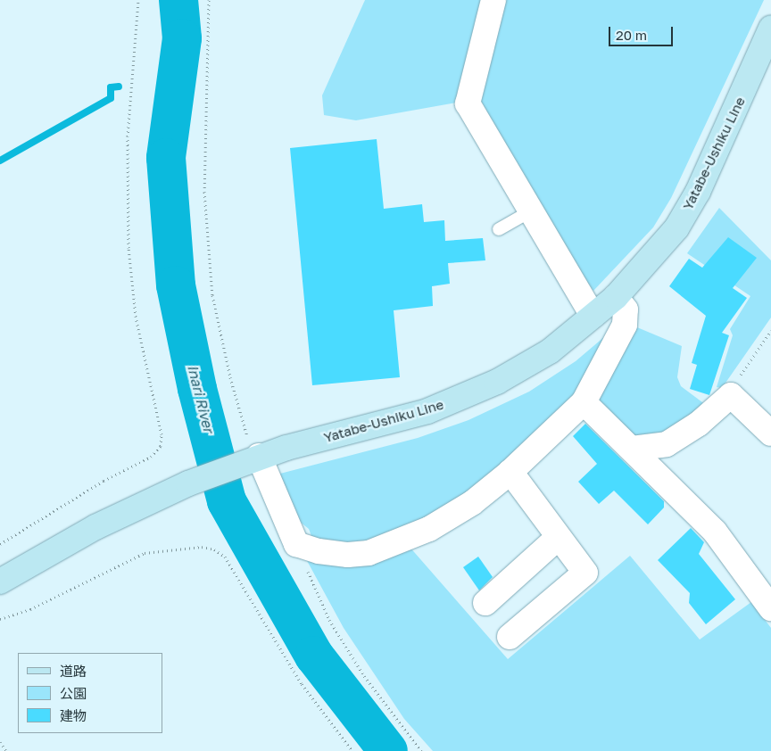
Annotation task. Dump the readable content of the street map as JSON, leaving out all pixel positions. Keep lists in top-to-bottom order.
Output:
{
  "streets": {
    "main road": ["Yatabe-Ushiku Line"]
  },
  "water": ["Inari River"],
  "legend": ["道路", "公園", "建物"],
  "scale_bar": "20 m"
}
